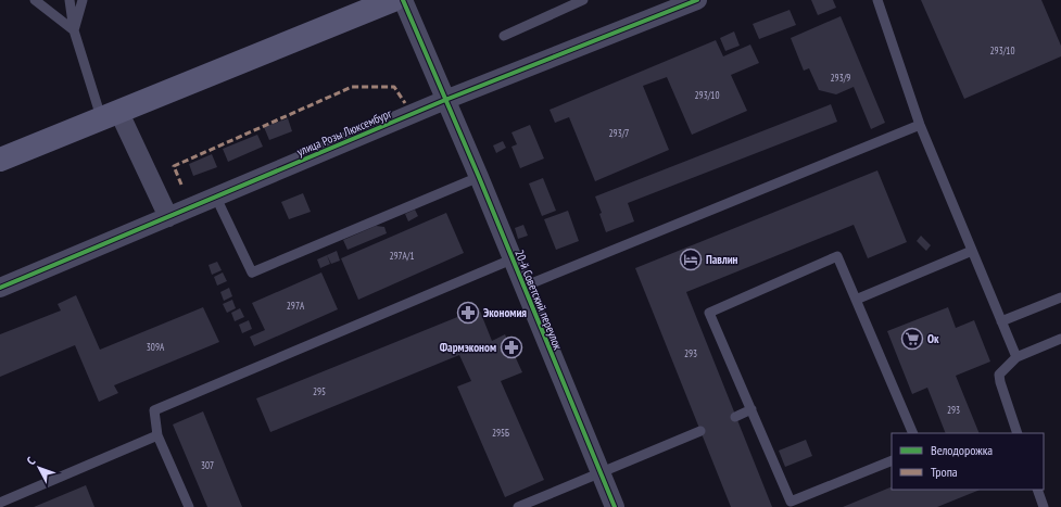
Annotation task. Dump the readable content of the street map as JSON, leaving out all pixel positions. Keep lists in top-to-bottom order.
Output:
{
  "streets": {
    "street": ["улица Розы Люксембург", "20-й Советский переулок"]
  },
  "crossings": [
    ["улица Розы Люксембург", "20-й Советский переулок"]
  ],
  "places": {
    "hotel": ["Павлин"],
    "pharmacy": ["Экономия", "Фармэконом"],
    "supermarket": ["Ок"]
  },
  "house_numbers": [
    "293/10",
    "293/9",
    "293/10",
    "293/7",
    "297А/1",
    "297А",
    "309А",
    "293",
    "295",
    "293",
    "295Б",
    "307"
  ],
  "legend": ["Велодорожка", "Тропа"],
  "north": "top left"
}
